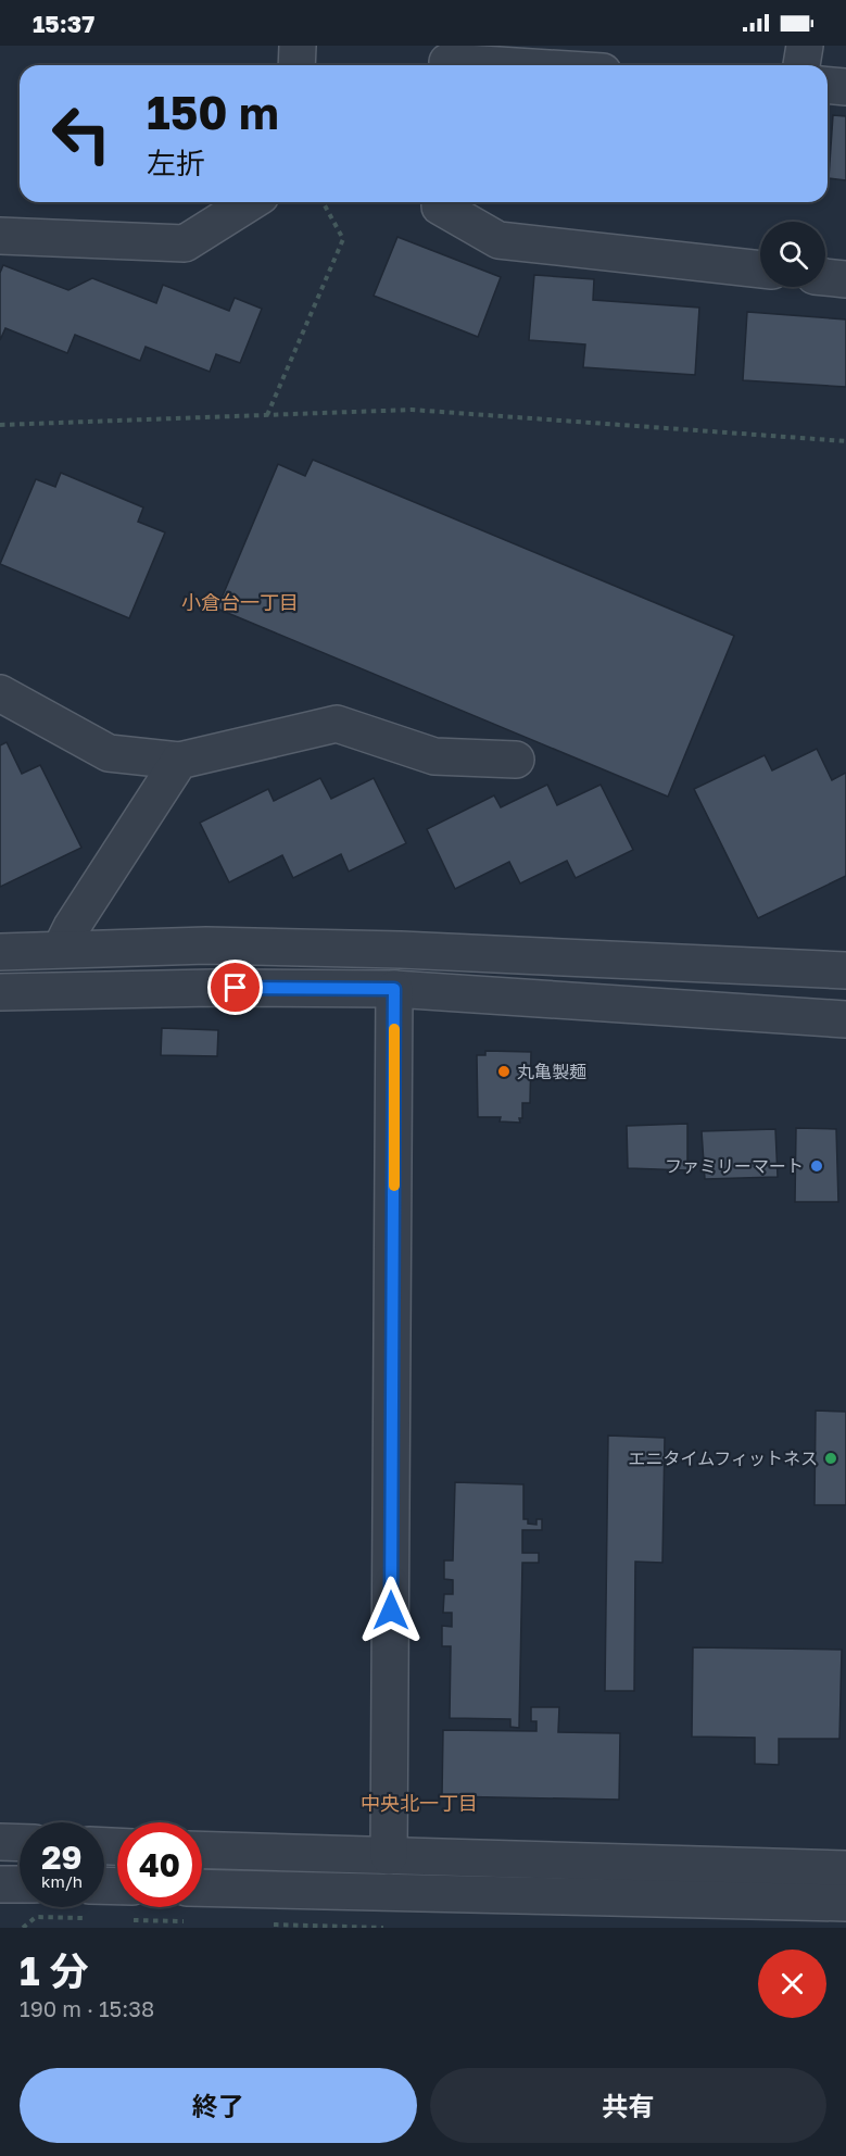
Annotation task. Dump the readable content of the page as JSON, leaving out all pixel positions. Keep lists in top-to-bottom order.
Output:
{
  "districts": ["小倉台一丁目", "中央北一丁目"],
  "places": ["丸亀製麺", "ファミリーマート", "エニタイムフィットネス"],
  "page": {
    "status": "15:37",
    "turn": ["150 m", "左折"],
    "speed": "29 km/h",
    "limit": "40",
    "heading": ["1 分", "190 m · 15:38"],
    "buttons": ["終了", "共有"]
  }
}
